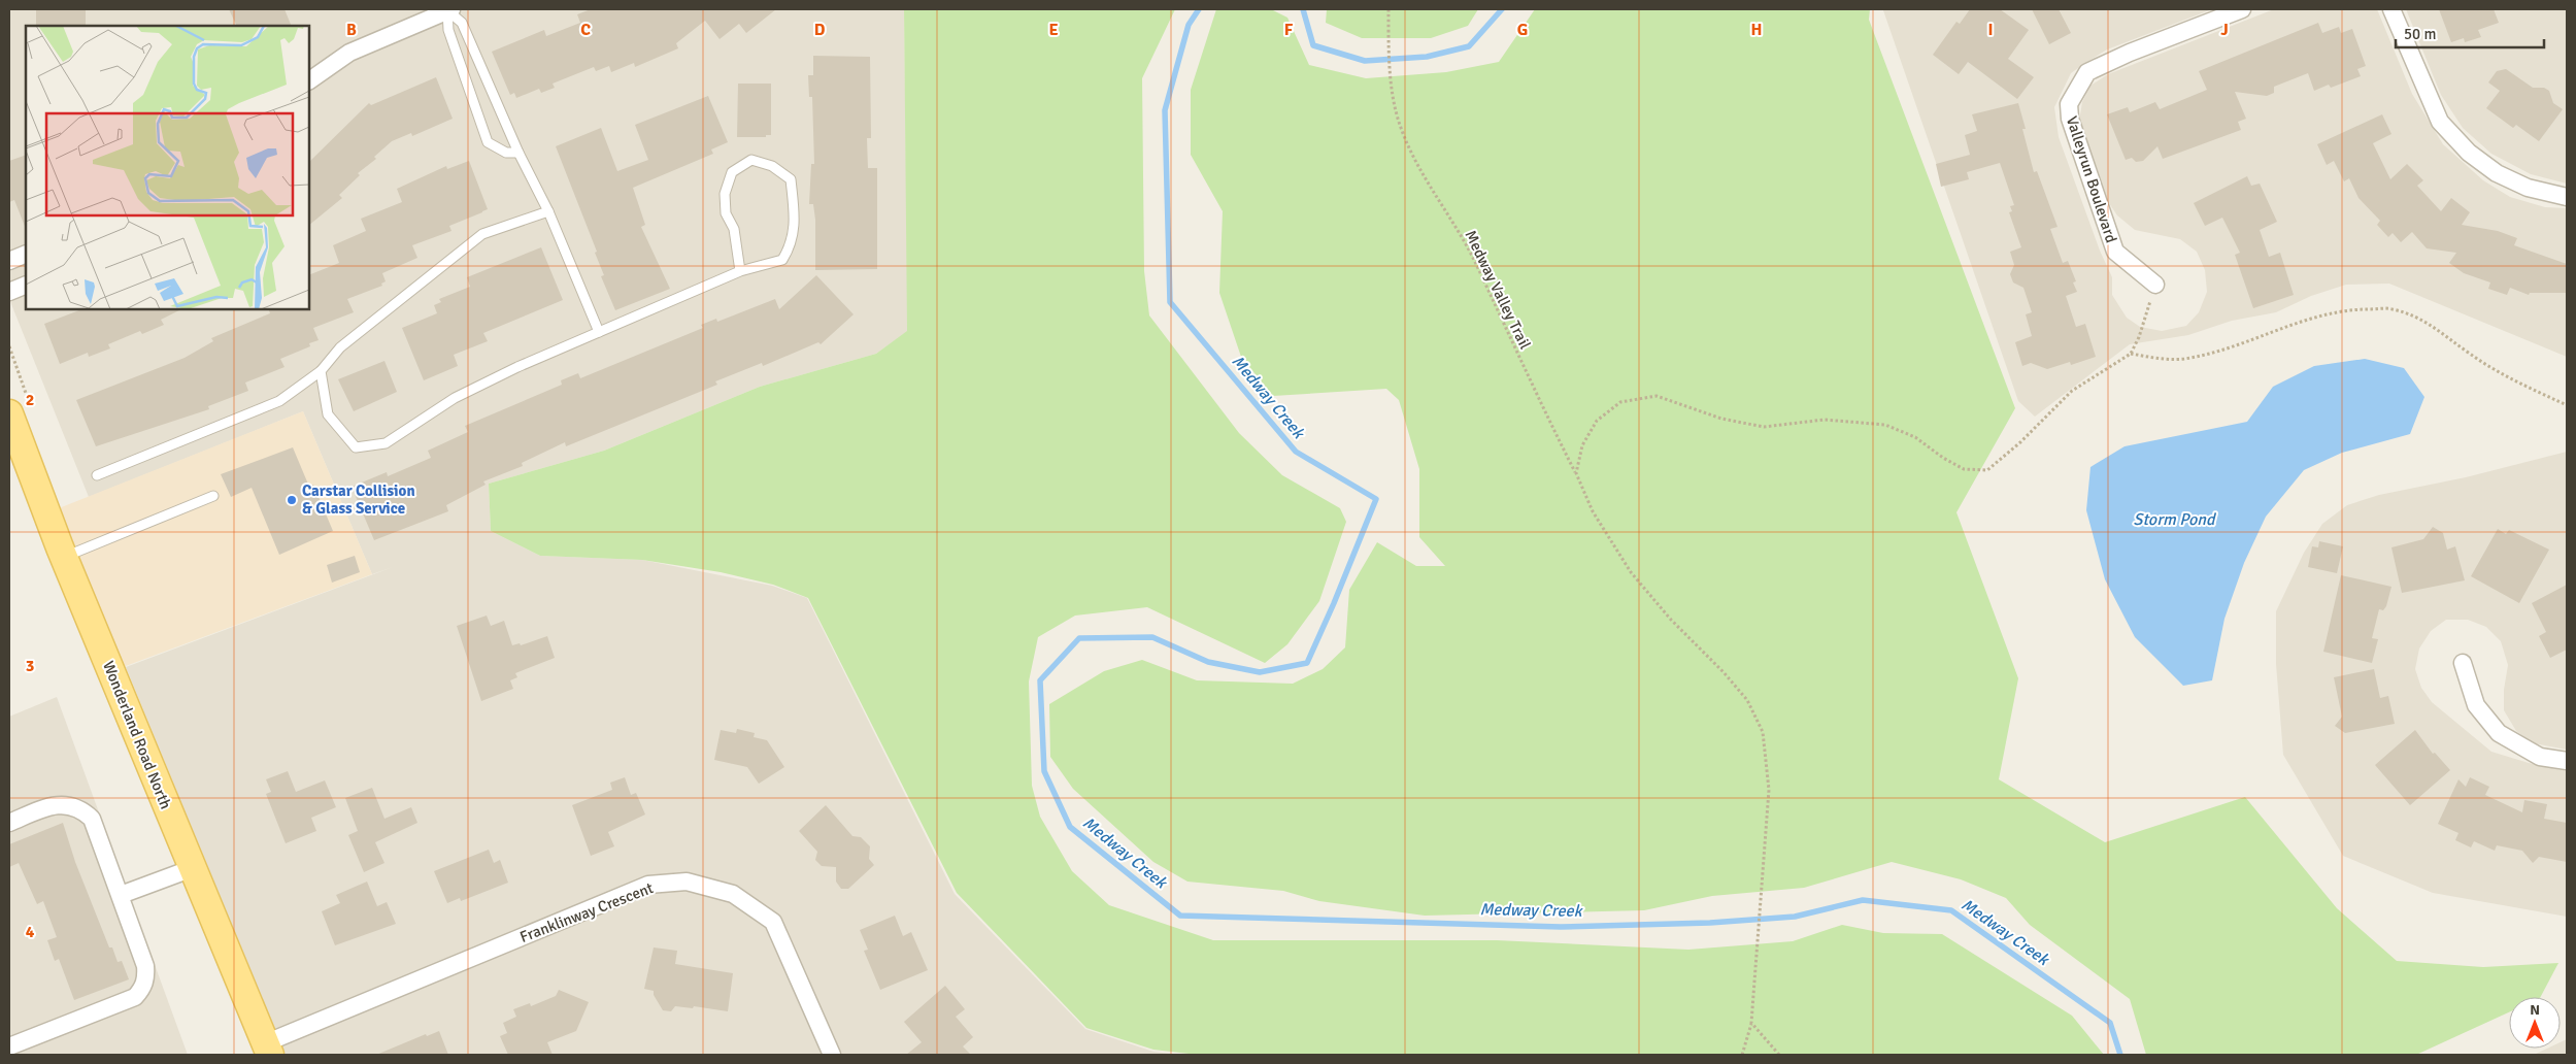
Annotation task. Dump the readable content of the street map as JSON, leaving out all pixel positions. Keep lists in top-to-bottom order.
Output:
{
  "streets": {
    "main road": ["Wonderland Road North"],
    "street": ["Valleyrun Boulevard", "Franklinway Crescent"],
    "path": ["Medway Valley Trail"]
  },
  "crossings": [
    ["Wonderland Road North", "Franklinway Crescent"]
  ],
  "water": ["Medway Creek", "Storm Pond"],
  "places": ["Carstar Collision & Glass Service"],
  "scale_bar": "50 m",
  "north": "top",
  "grid": {
    "columns": [
      "B",
      "C",
      "D",
      "E",
      "F",
      "G",
      "H",
      "I",
      "J"
    ],
    "rows": ["2", "3", "4"]
  }
}
